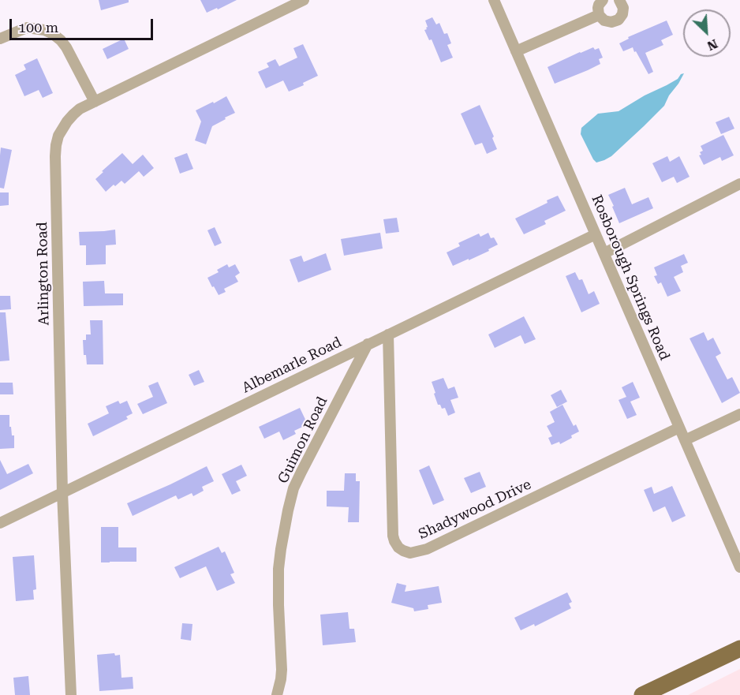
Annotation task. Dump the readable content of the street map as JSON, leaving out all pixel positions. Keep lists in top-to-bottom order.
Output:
{
  "streets": {
    "street": [
      "Arlington Road",
      "Rosborough Springs Road",
      "Albemarle Road",
      "Guimon Road",
      "Shadywood Drive"
    ]
  },
  "crossings": [
    ["Arlington Road", "Albemarle Road"],
    ["Rosborough Springs Road", "Albemarle Road"],
    ["Rosborough Springs Road", "Shadywood Drive"],
    ["Albemarle Road", "Guimon Road"],
    ["Albemarle Road", "Shadywood Drive"]
  ],
  "scale_bar": "100 m",
  "north": "bottom right"
}
